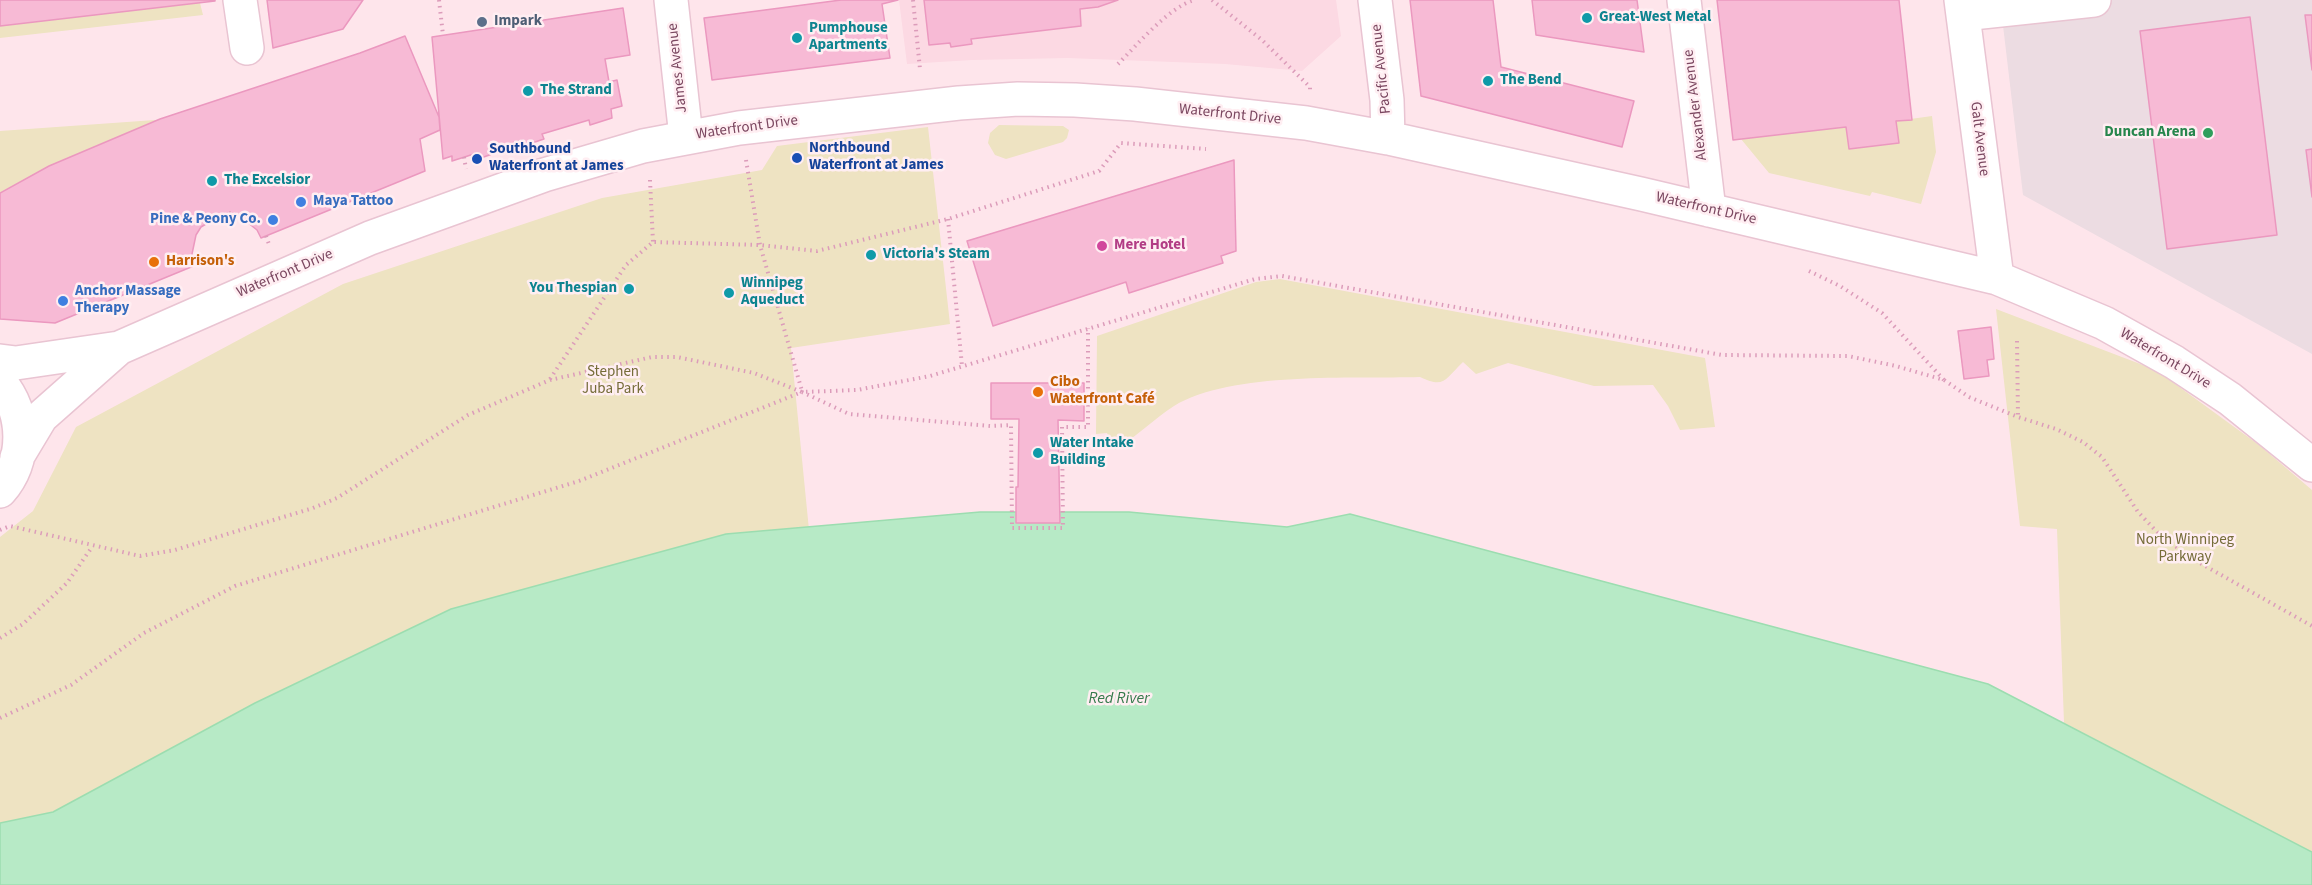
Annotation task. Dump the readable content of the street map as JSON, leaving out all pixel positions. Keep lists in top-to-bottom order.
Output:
{
  "streets": {
    "street": [
      "James Avenue",
      "Pacific Avenue",
      "Alexander Avenue",
      "Waterfront Drive",
      "Galt Avenue"
    ]
  },
  "crossings": [
    ["James Avenue", "Waterfront Drive"],
    ["Pacific Avenue", "Waterfront Drive"],
    ["Alexander Avenue", "Waterfront Drive"],
    ["Waterfront Drive", "Galt Avenue"]
  ],
  "water": ["Red River"],
  "parks": ["Stephen Juba Park", "North Winnipeg Parkway"],
  "places": [
    "Great-West Metal",
    "Impark",
    "Pumphouse Apartments",
    "The Bend",
    "The Strand",
    "Duncan Arena",
    "Northbound Waterfront at James",
    "Southbound Waterfront at James",
    "The Excelsior",
    "Maya Tattoo",
    "Pine & Peony Co.",
    "Mere Hotel",
    "Victoria's Steam",
    "Harrison's",
    "You Thespian",
    "Winnipeg Aqueduct",
    "Anchor Massage Therapy",
    "Cibo Waterfront Café",
    "Water Intake Building"
  ]
}
